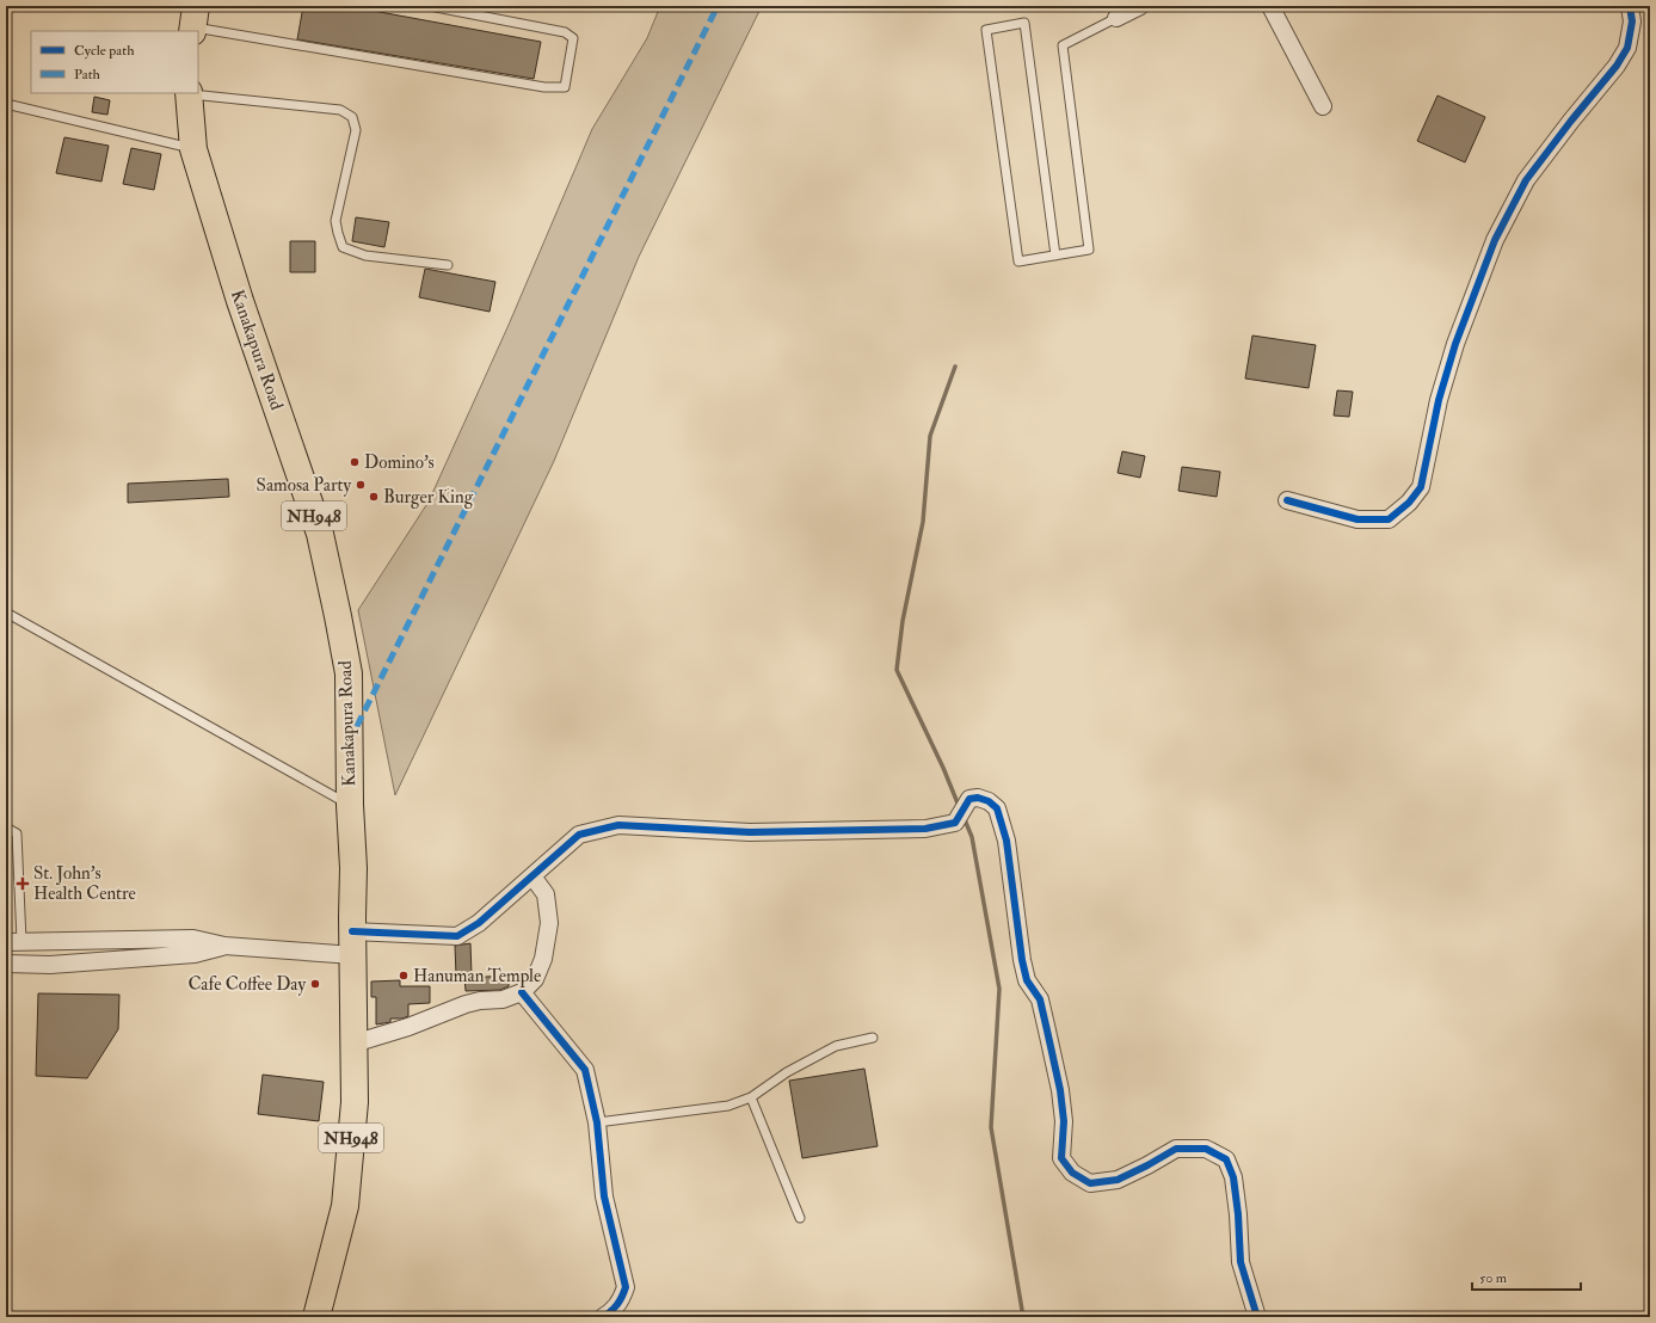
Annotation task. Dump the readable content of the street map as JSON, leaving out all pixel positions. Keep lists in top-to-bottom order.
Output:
{
  "streets": {
    "highway": ["Kanakapura Road", "NH948"]
  },
  "places": {
    "other": [
      "Domino's",
      "Samosa Party",
      "Burger King",
      "Hanuman Temple",
      "Cafe Coffee Day"
    ],
    "health": ["St. John's Health Centre"]
  },
  "legend": ["Cycle path", "Path"],
  "scale_bar": "50 m"
}
